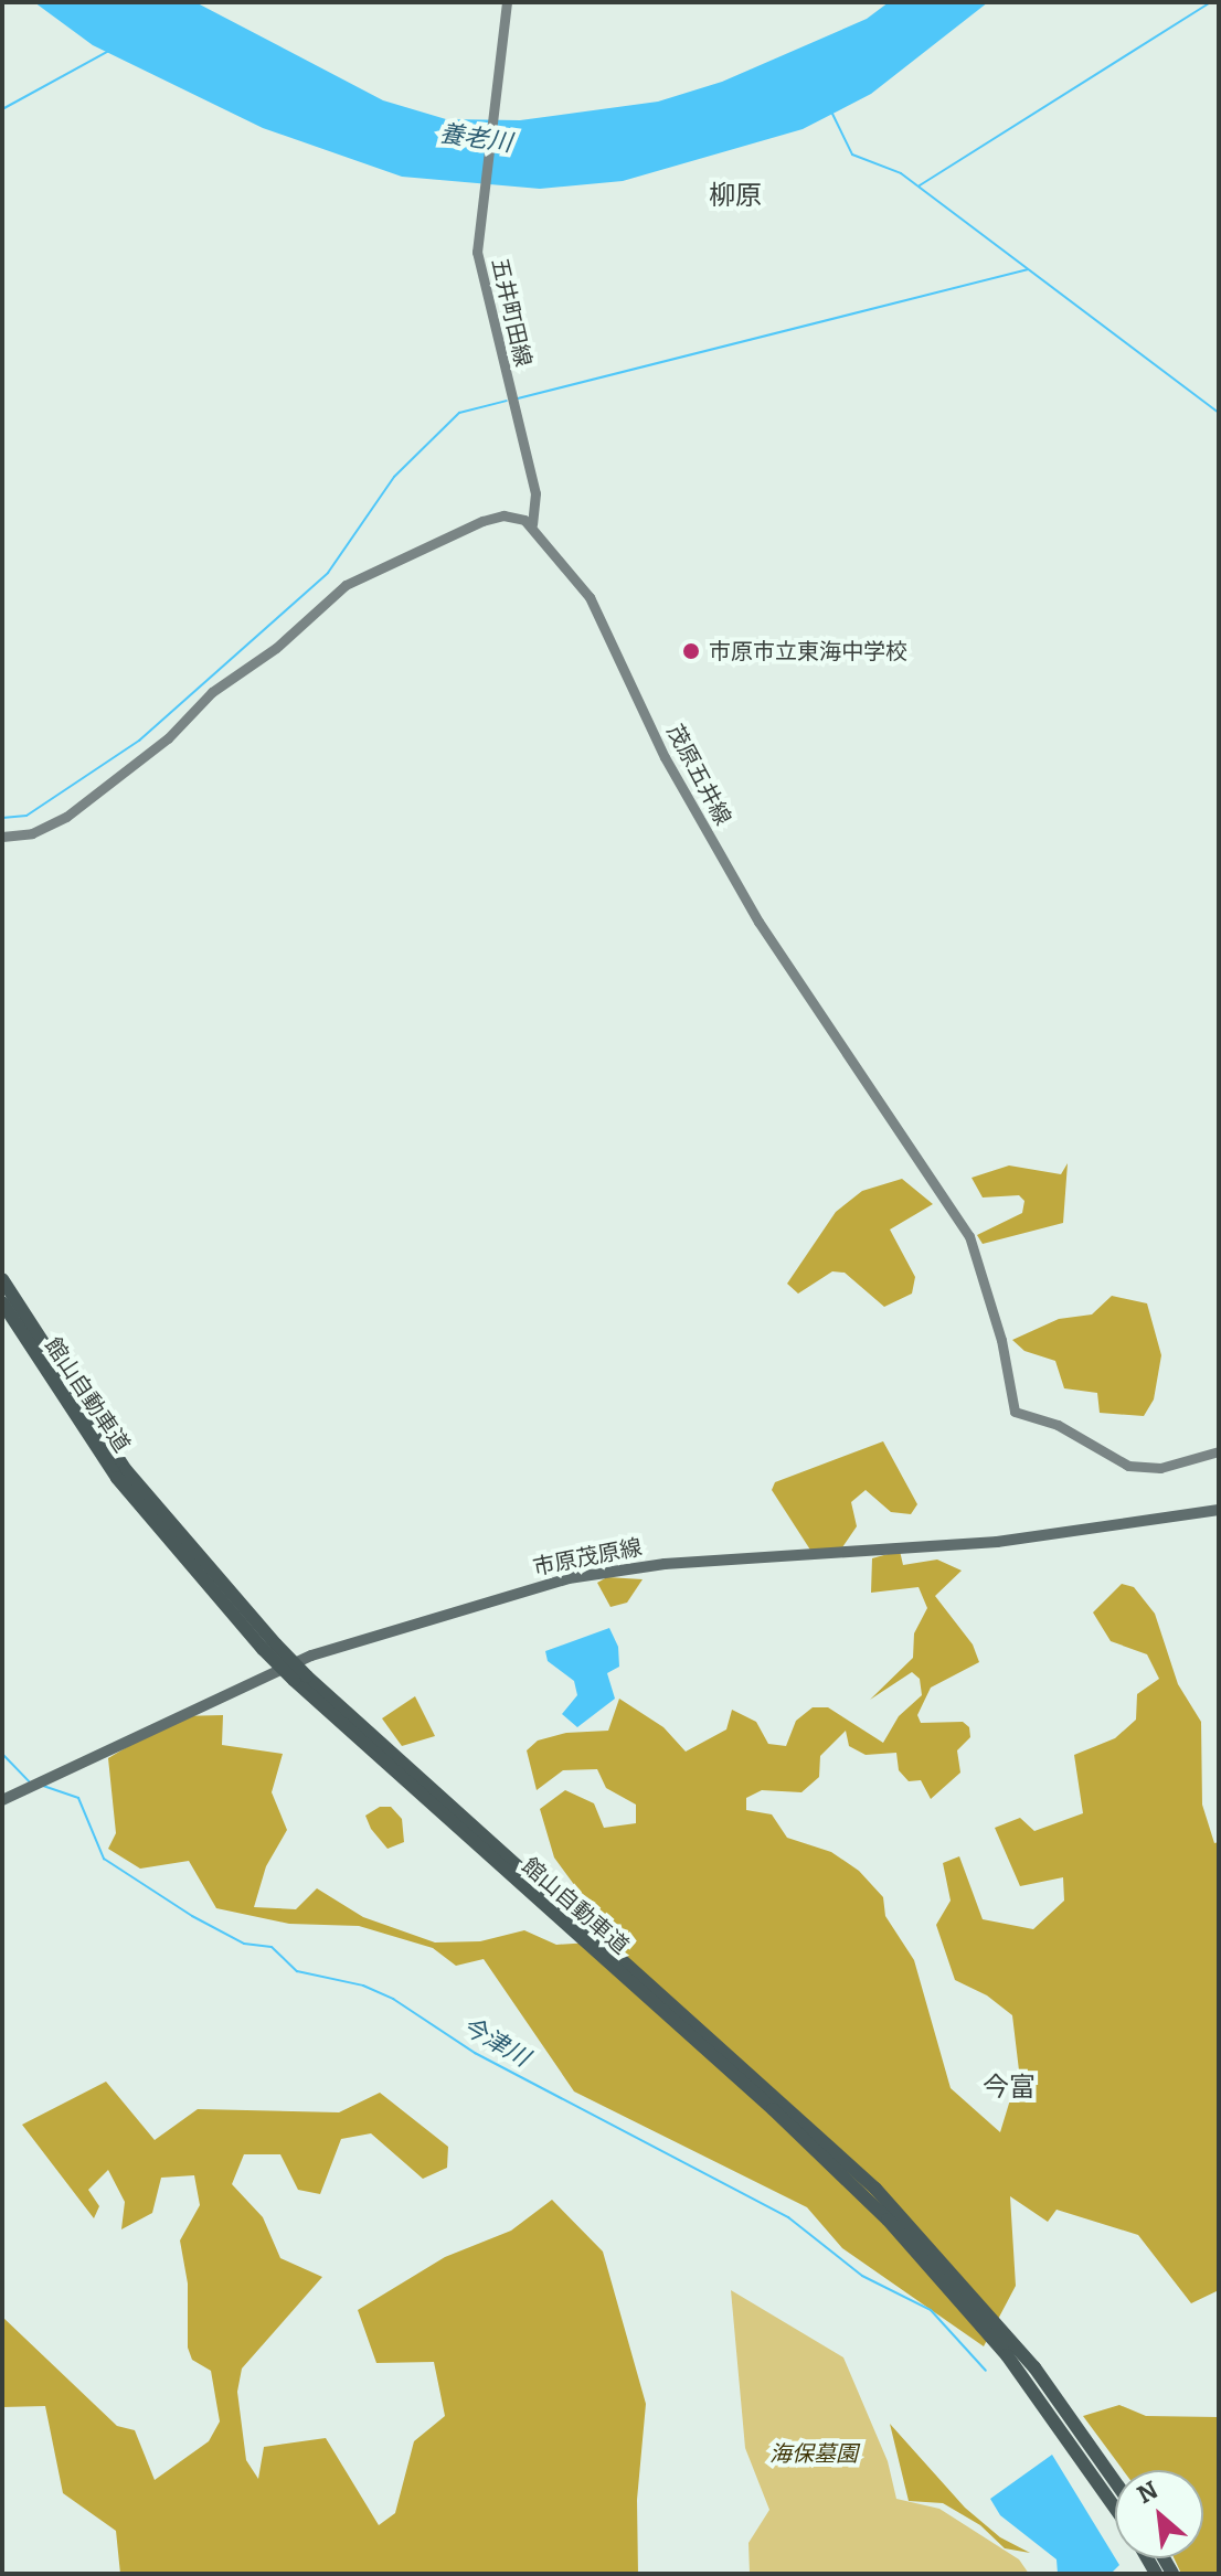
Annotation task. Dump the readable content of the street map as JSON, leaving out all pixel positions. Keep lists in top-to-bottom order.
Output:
{
  "streets": {
    "highway": ["館山自動車道"],
    "main road": ["五井町田線", "茂原五井線", "市原茂原線"]
  },
  "crossings": [
    ["五井町田線", "茂原五井線"]
  ],
  "districts": ["柳原", "今富"],
  "water": ["養老川", "今津川"],
  "parks": ["海保墓園"],
  "places": ["市原市立東海中学校"],
  "north": "top left"
}
